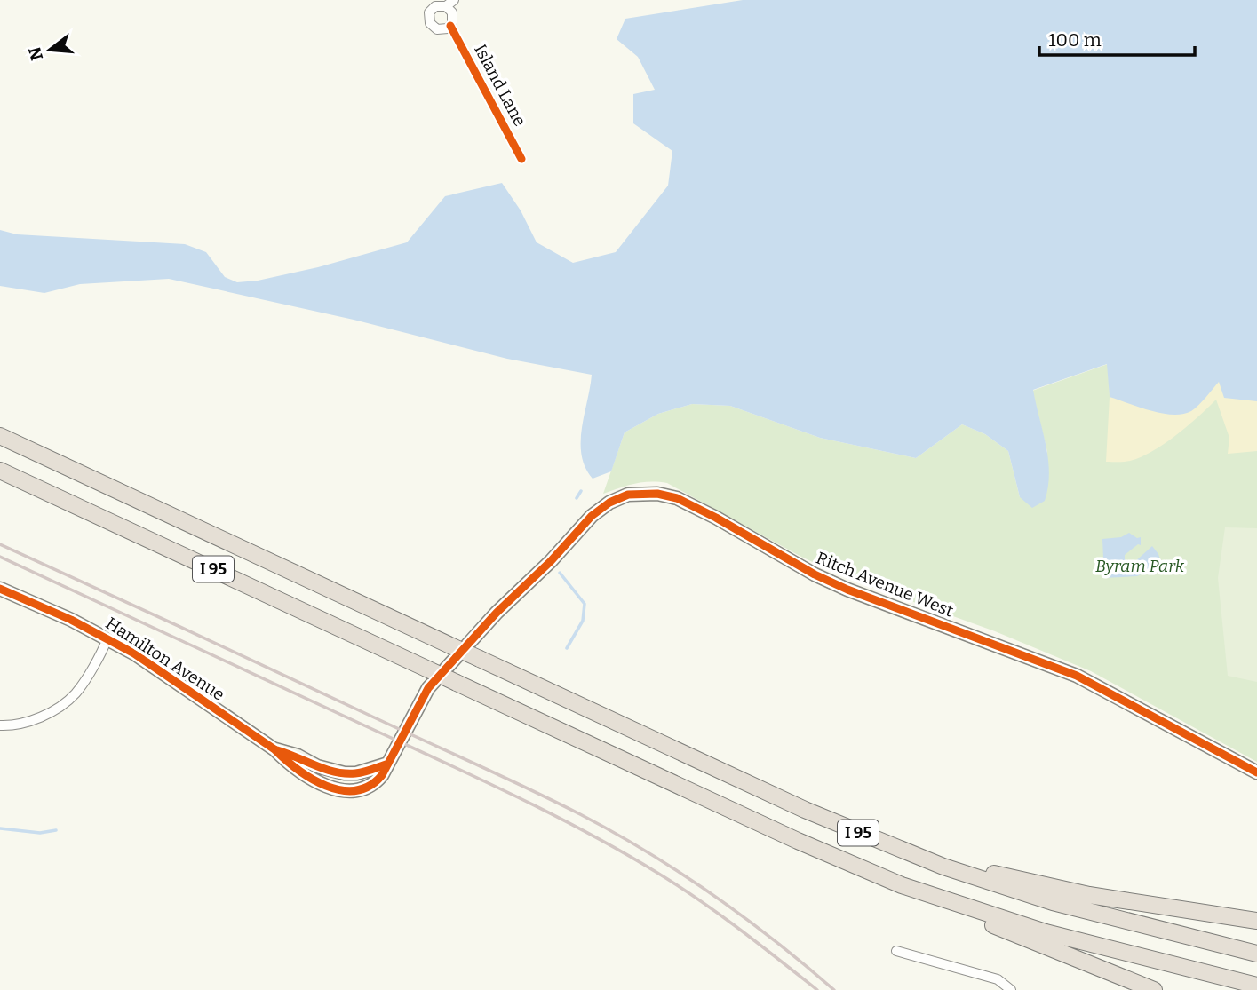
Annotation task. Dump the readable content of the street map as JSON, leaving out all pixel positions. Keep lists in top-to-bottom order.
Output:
{
  "streets": {
    "highway": ["I 95"],
    "main road": ["Ritch Avenue West", "Hamilton Avenue"],
    "street": ["Island Lane"]
  },
  "crossings": [
    ["Ritch Avenue West", "Hamilton Avenue"]
  ],
  "parks": ["Byram Park"],
  "scale_bar": "100 m",
  "north": "left"
}
